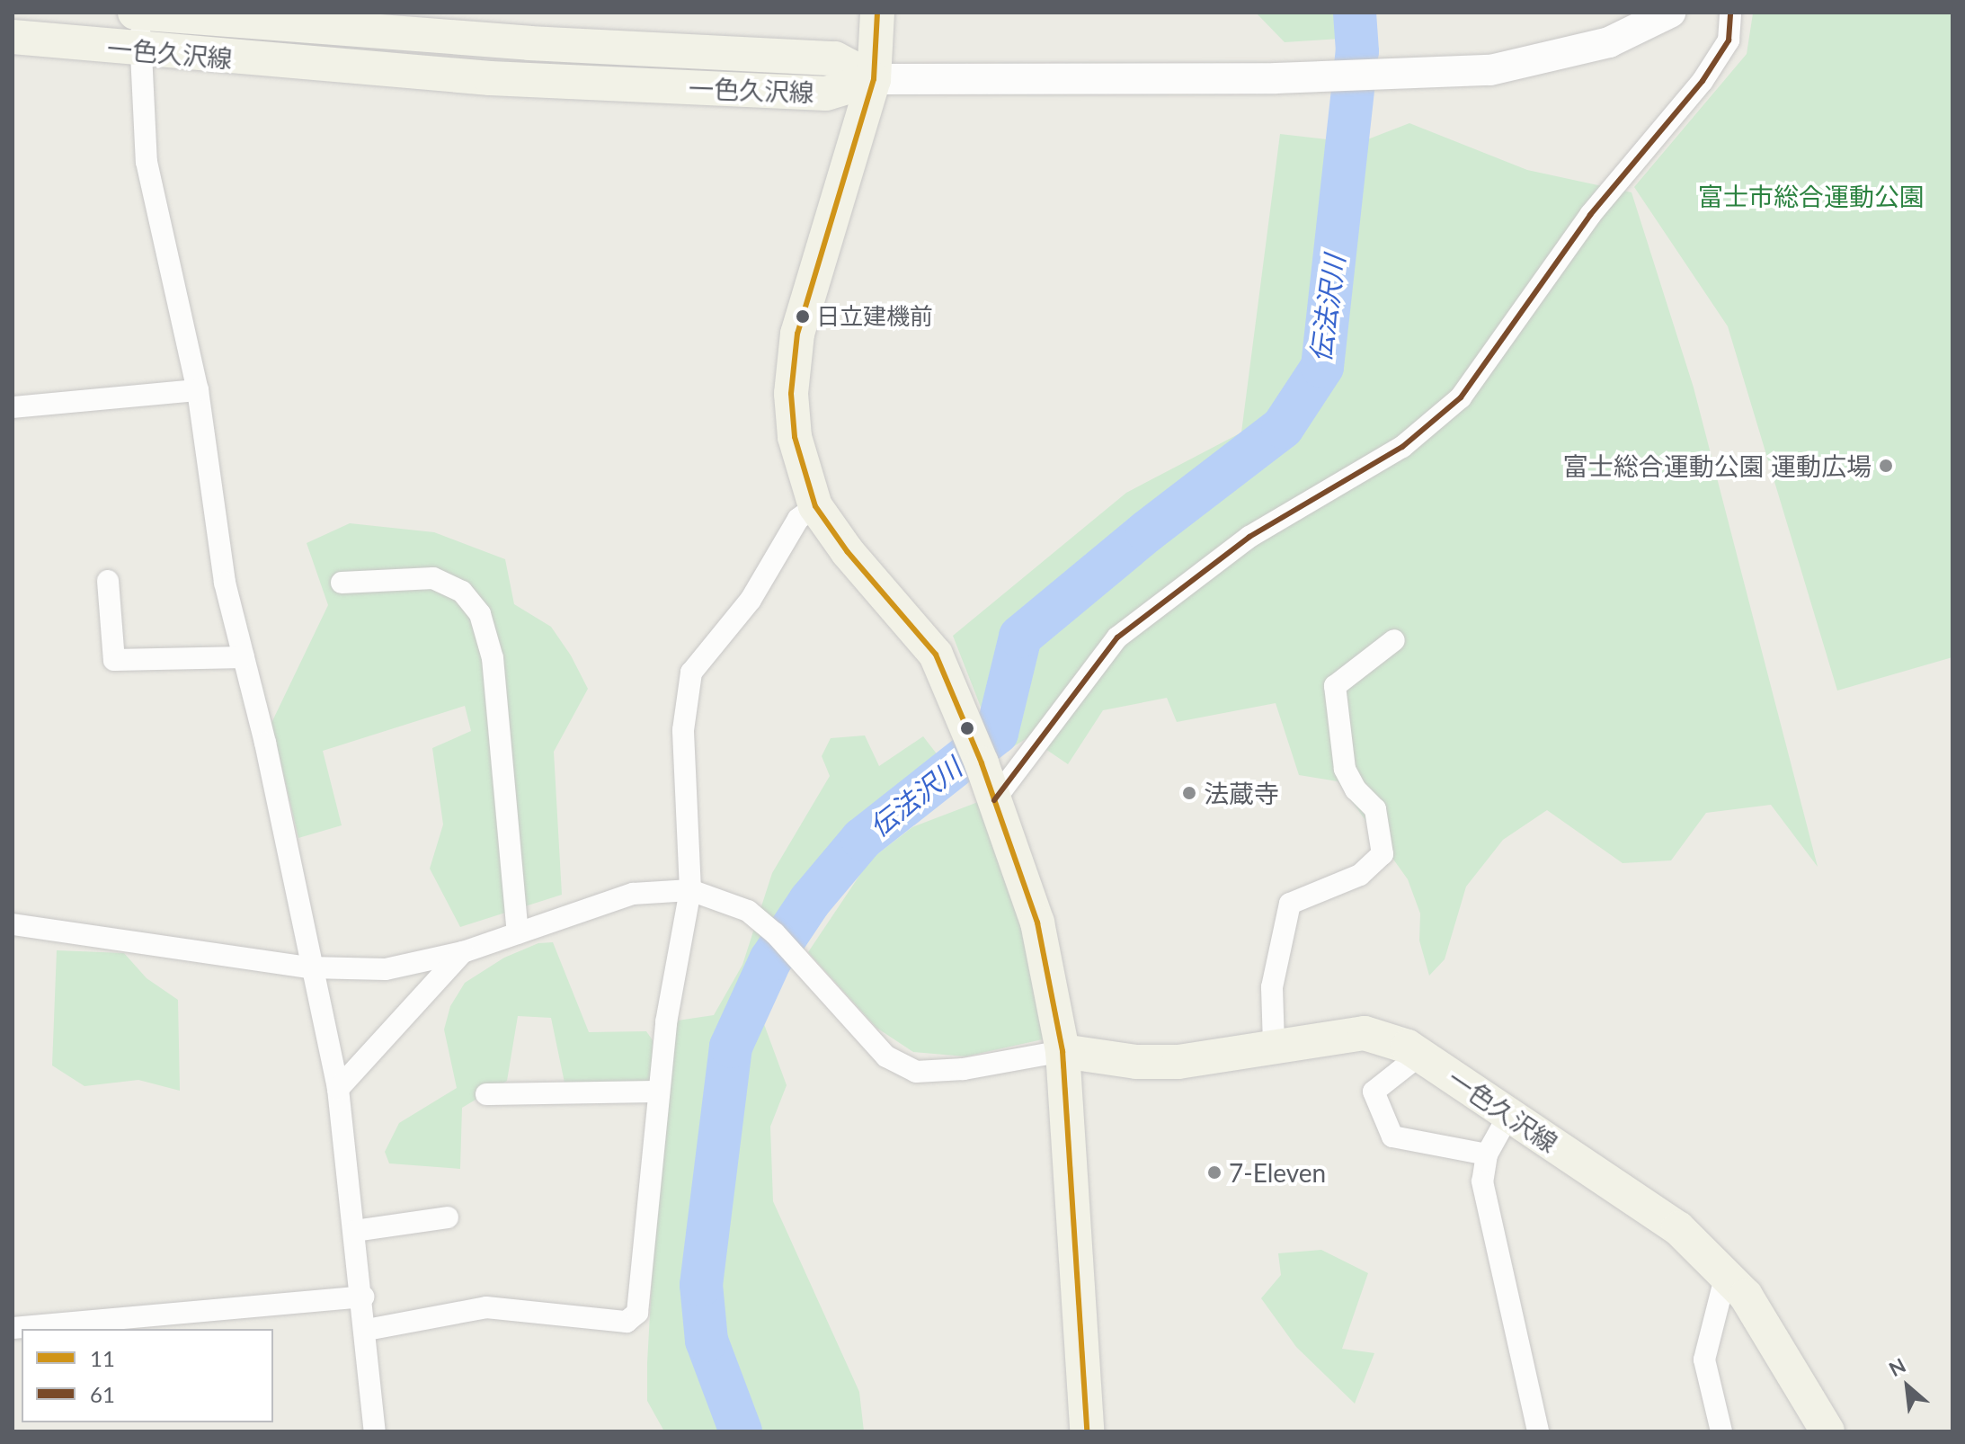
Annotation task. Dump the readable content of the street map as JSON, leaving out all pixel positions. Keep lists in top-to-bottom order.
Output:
{
  "streets": {
    "main road": ["一色久沢線"]
  },
  "water": ["伝法沢川"],
  "parks": ["富士市総合運動公園"],
  "places": [
    "日立建機前",
    "富士総合運動公園 運動広場",
    "法蔵寺",
    "7-Eleven"
  ],
  "lines": ["transit line 11", "transit line 61"],
  "legend": ["11", "61"],
  "north": "top left"
}
